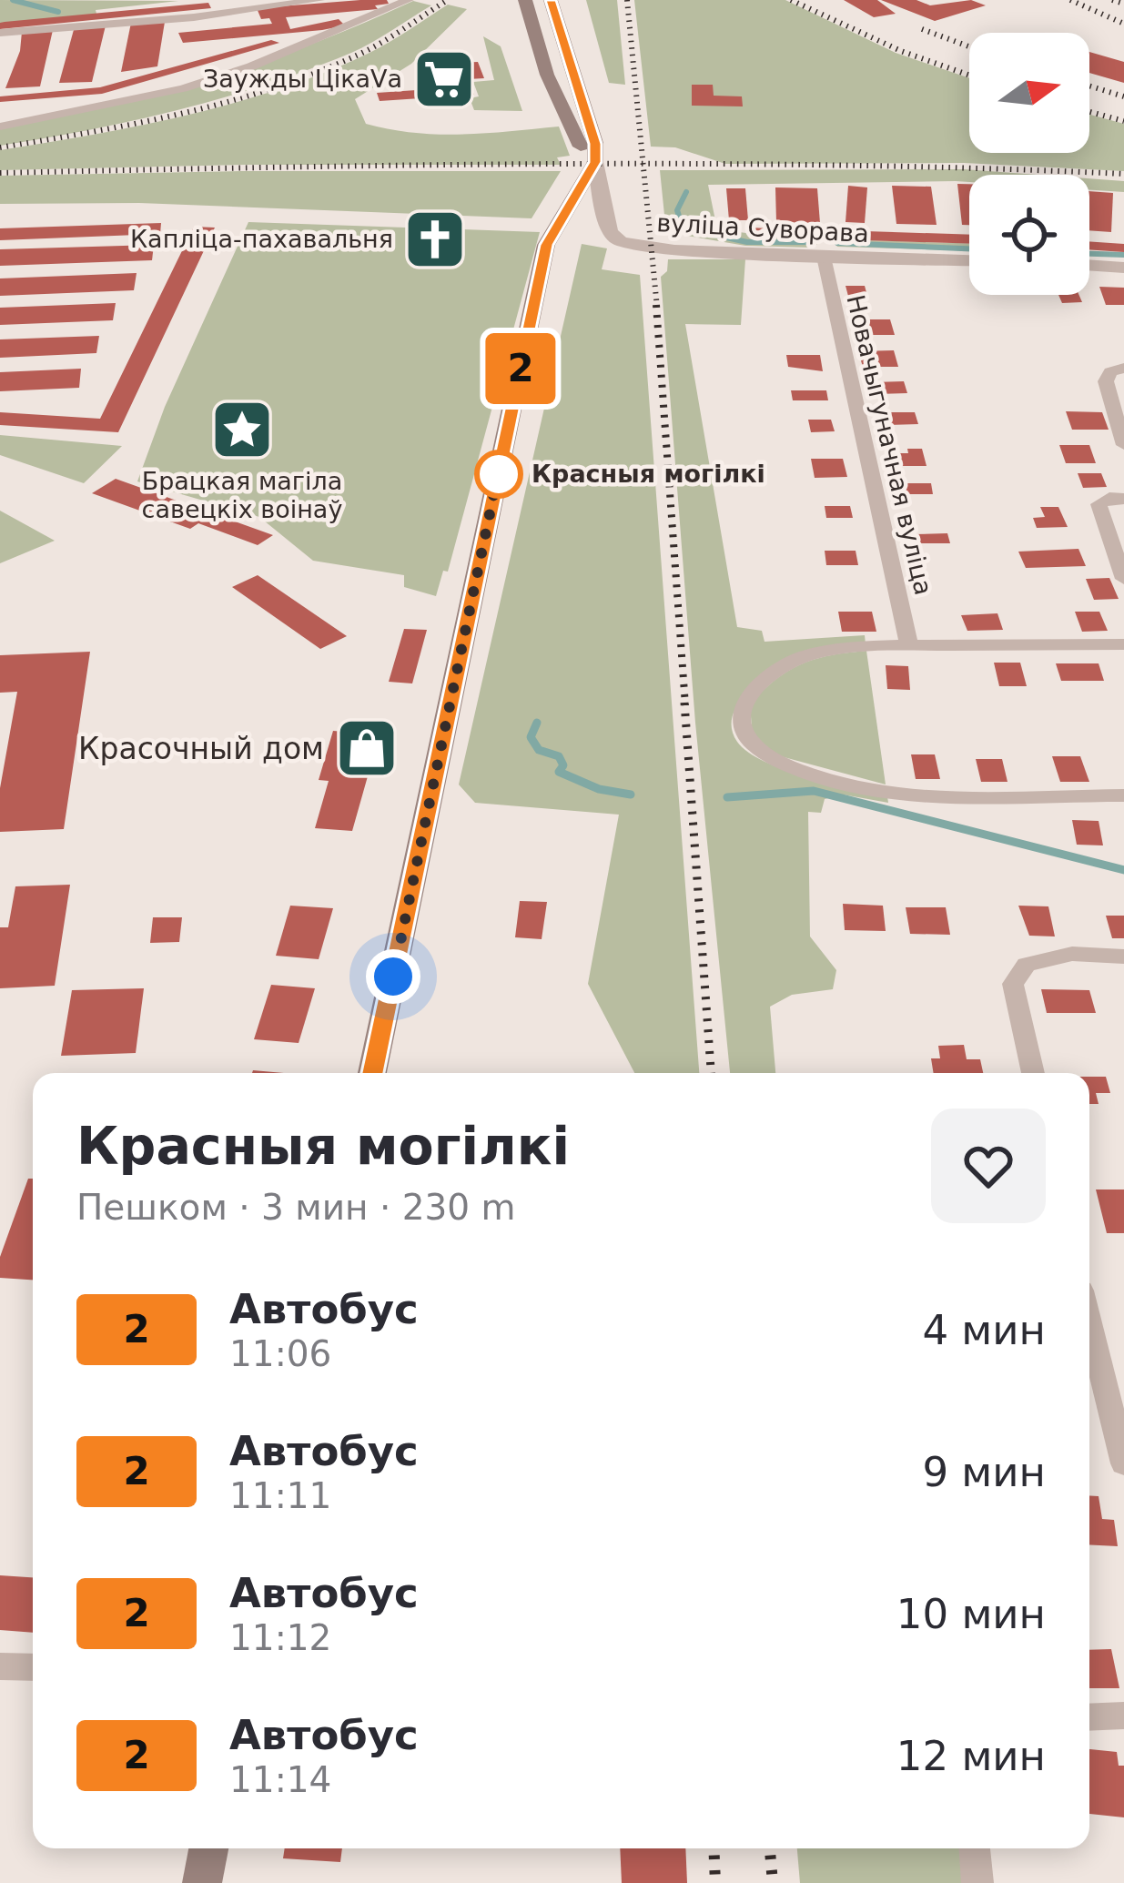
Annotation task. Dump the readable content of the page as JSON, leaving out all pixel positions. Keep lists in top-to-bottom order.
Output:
{
  "streets": {
    "street": ["вуліца Суворава", "Новачыгуначная вуліца"]
  },
  "crossings": [
    ["вуліца Суворава", "Новачыгуначная вуліца"]
  ],
  "places": {
    "supermarket": ["Заужды ЦікаVа"],
    "church": ["Капліца-пахавальня"],
    "place": ["Брацкая магіла савецкіх воінаў"],
    "other": ["Красныя могілкі"],
    "shop": ["Красочный дом"]
  },
  "lines": ["bus line 2"],
  "north": "right",
  "page": {
    "on_map": "2",
    "heading": ["Красныя могілкі", "Пешком · 3 мин · 230 m"],
    "list": [
      {
        "mark": "2",
        "name": "Автобус",
        "note": "11:06",
        "value": "4 мин"
      },
      {
        "mark": "2",
        "name": "Автобус",
        "note": "11:11",
        "value": "9 мин"
      },
      {
        "mark": "2",
        "name": "Автобус",
        "note": "11:12",
        "value": "10 мин"
      },
      {
        "mark": "2",
        "name": "Автобус",
        "note": "11:14",
        "value": "12 мин"
      }
    ]
  }
}
